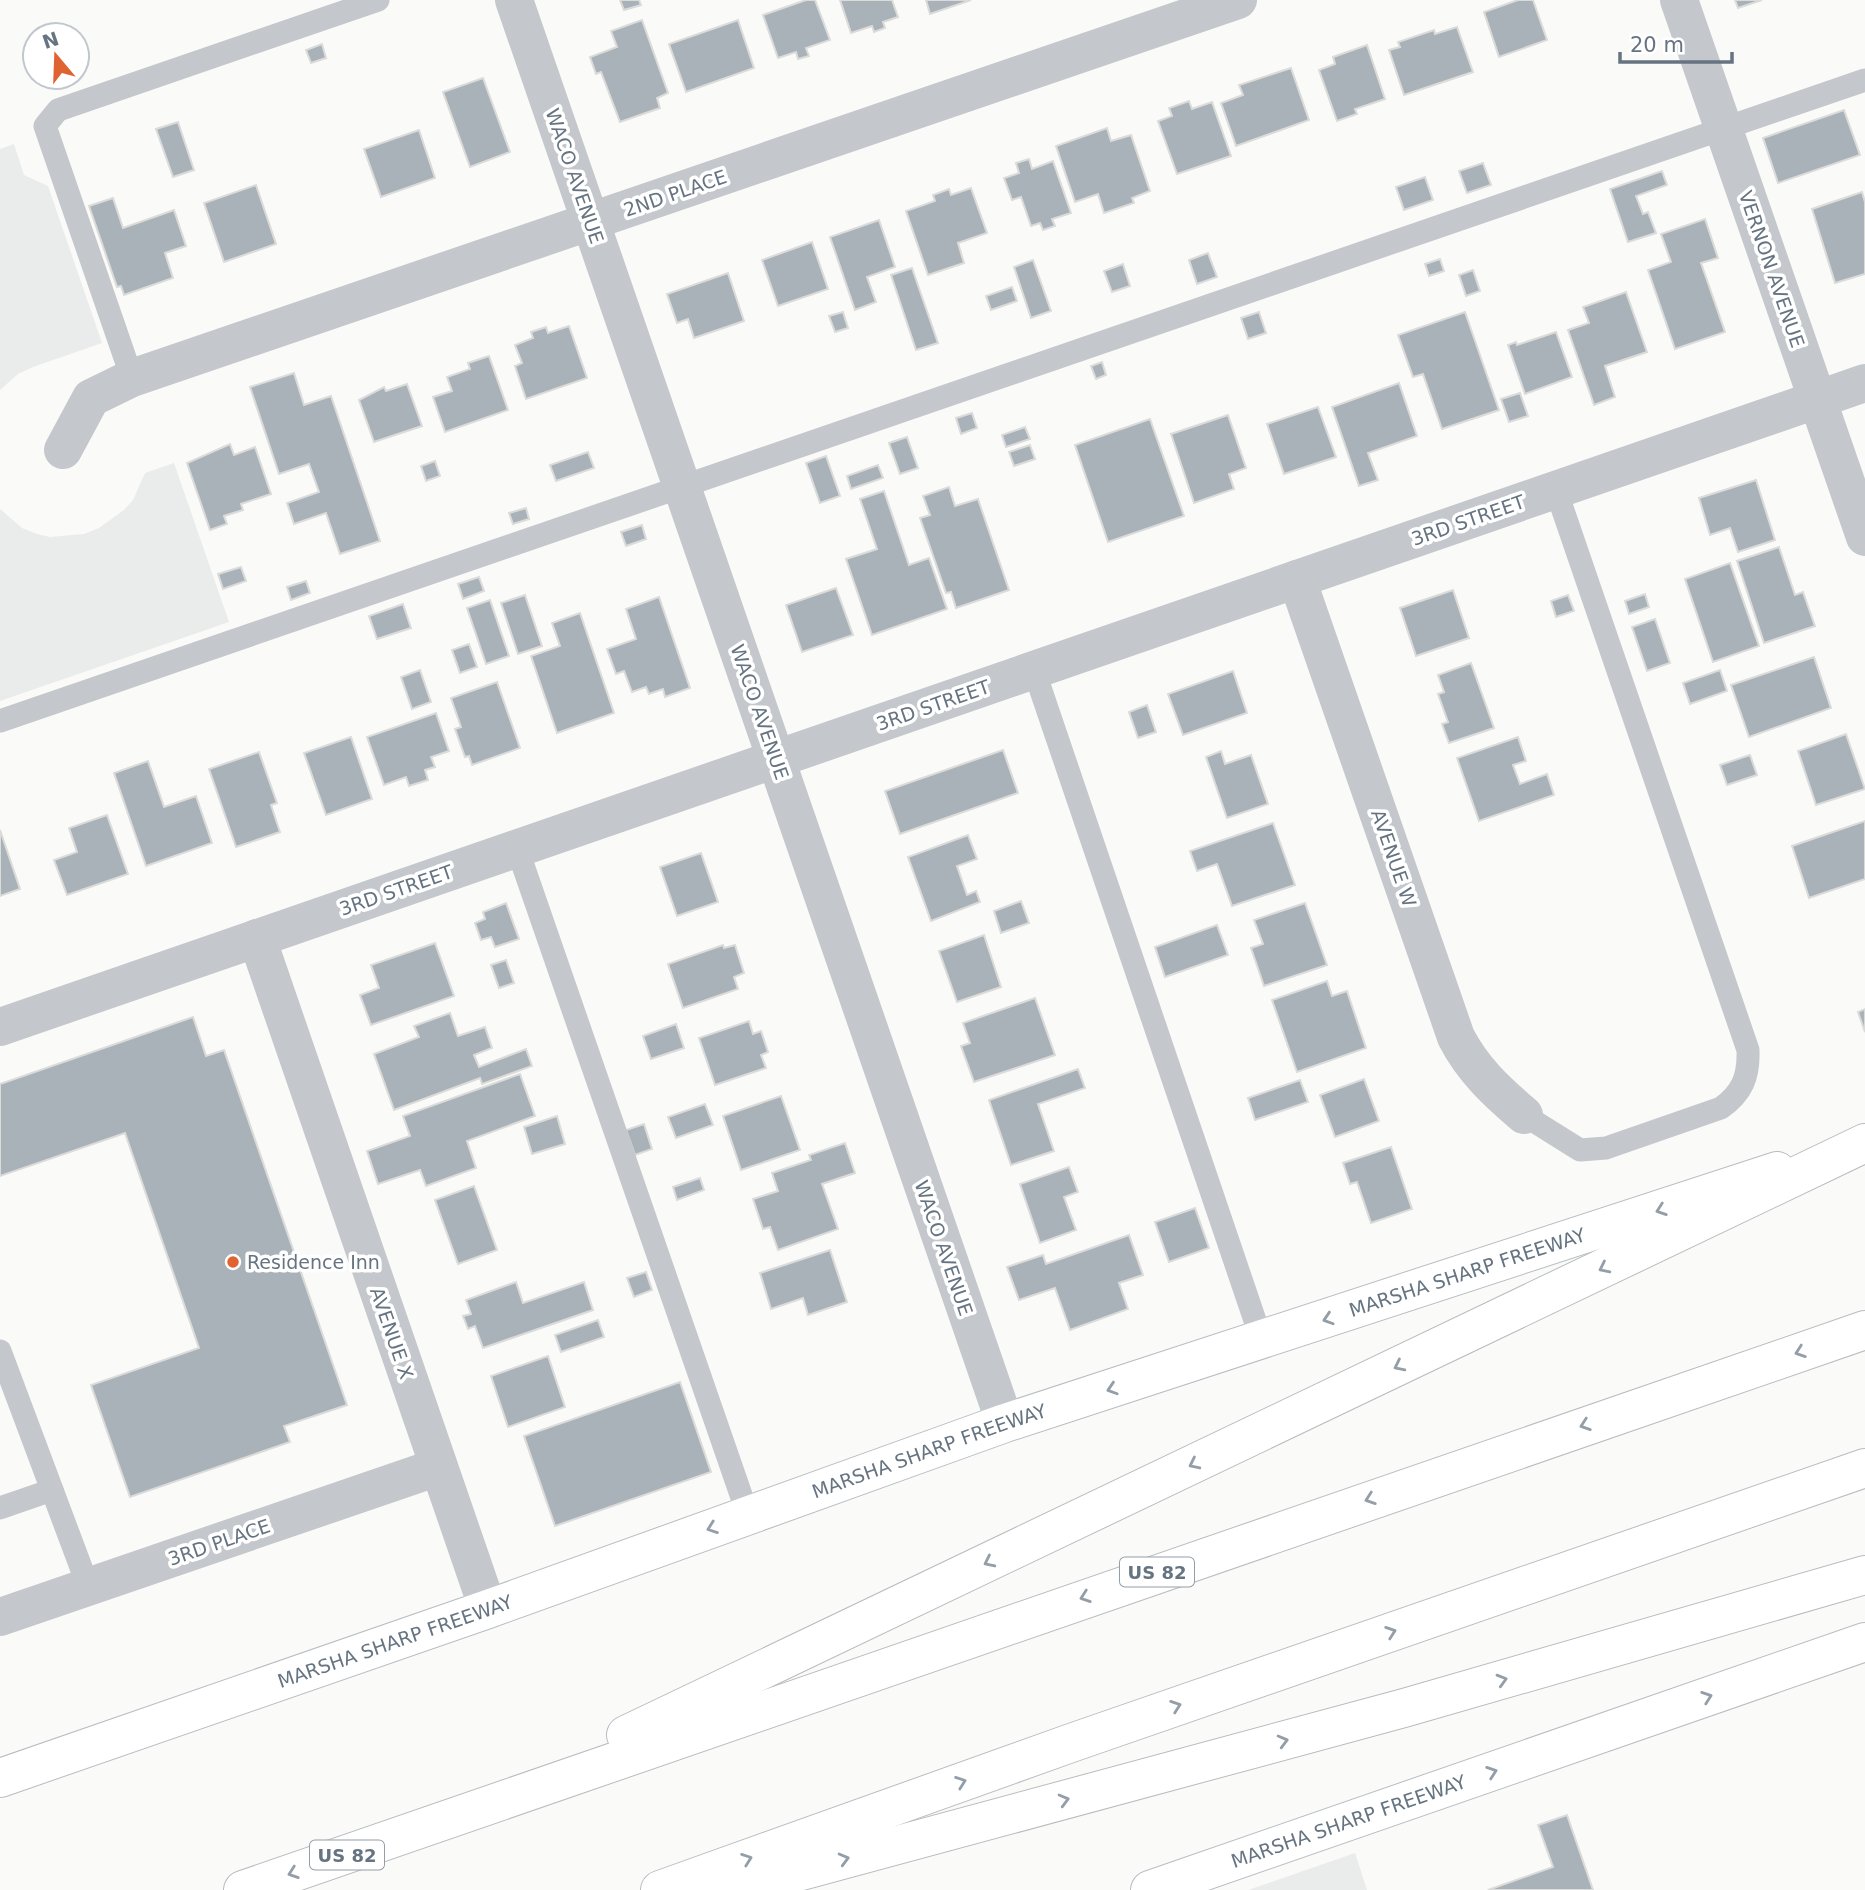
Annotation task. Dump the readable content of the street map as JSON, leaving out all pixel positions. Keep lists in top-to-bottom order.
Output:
{
  "streets": {
    "main road": ["MARSHA SHARP FREEWAY", "US 82"],
    "street": [
      "WACO AVENUE",
      "2ND PLACE",
      "VERNON AVENUE",
      "3RD STREET",
      "AVENUE W",
      "AVENUE X",
      "3RD PLACE"
    ]
  },
  "crossings": [
    ["WACO AVENUE", "2ND PLACE"],
    ["WACO AVENUE", "3RD STREET"],
    ["WACO AVENUE", "MARSHA SHARP FREEWAY"],
    ["VERNON AVENUE", "3RD STREET"],
    ["3RD STREET", "AVENUE W"],
    ["3RD STREET", "AVENUE X"],
    ["MARSHA SHARP FREEWAY", "AVENUE X"],
    ["AVENUE X", "3RD PLACE"]
  ],
  "places": ["Residence Inn"],
  "scale_bar": "20 m",
  "north": "top"
}
